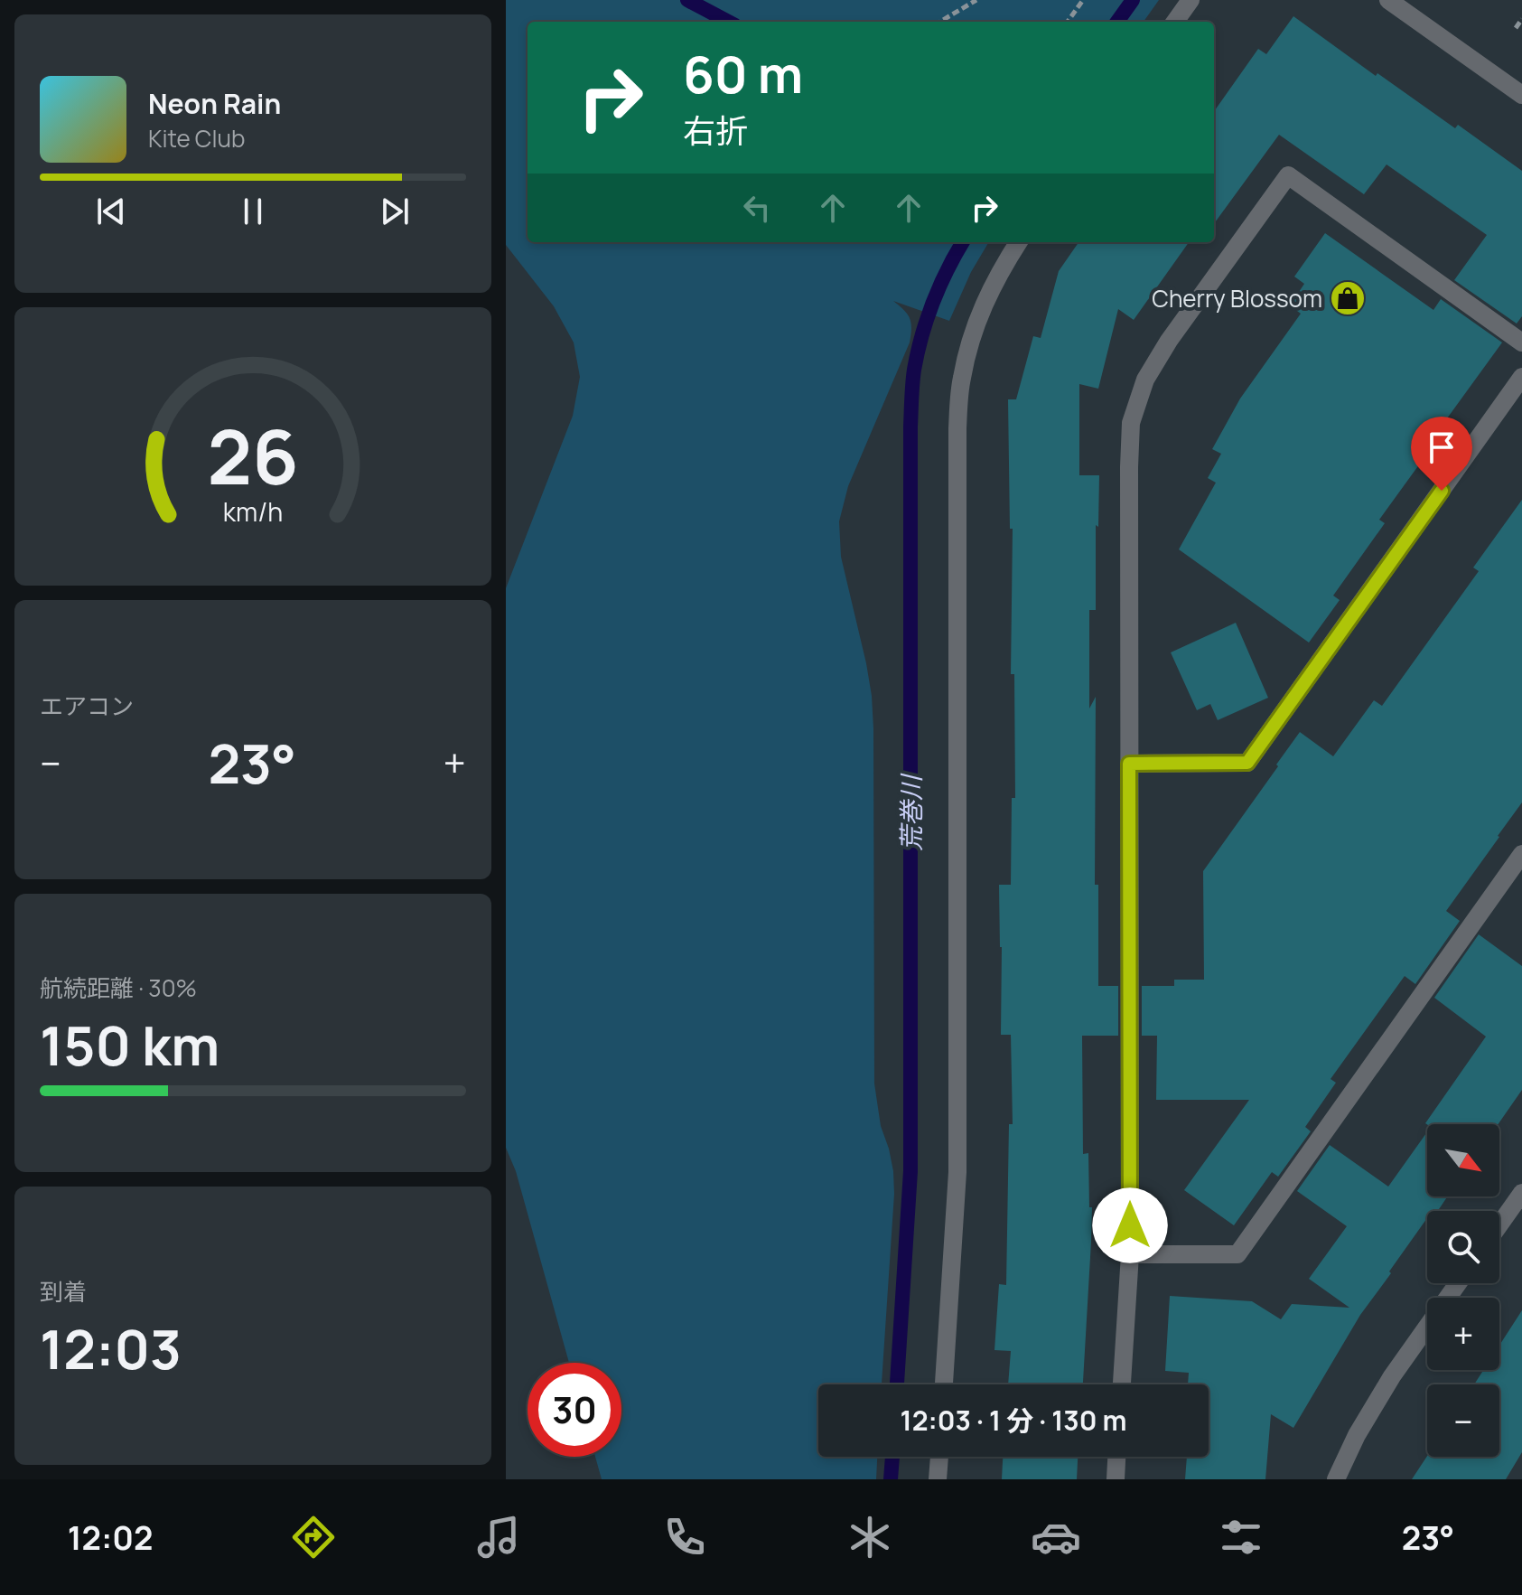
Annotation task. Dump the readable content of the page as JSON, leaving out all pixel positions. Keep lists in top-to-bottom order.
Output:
{
  "water": ["荒巻川"],
  "places": {
    "shop": ["Cherry Blossom"]
  },
  "north": "bottom right",
  "page": {
    "turn": ["60 m", "右折"],
    "song": ["Neon Rain", "Kite Club"],
    "tile": [
      "エアコン",
      ["航続距離 · 30%", "150 km"],
      ["到着", "12:03"]
    ],
    "heat": ["−", "23°", "+"],
    "map_buttons": ["+", "−"],
    "limit": "30",
    "trip": "12:03 · 1 分 · 130 m",
    "tabs": ["12:02", "23°"],
    "gauge": ["26", "km/h"]
  }
}
